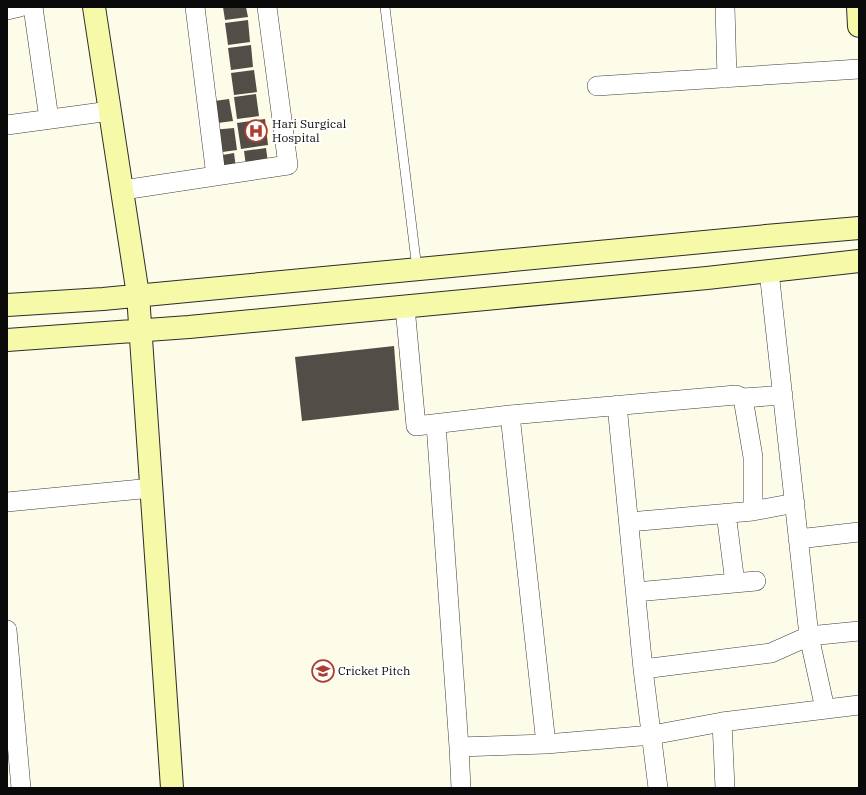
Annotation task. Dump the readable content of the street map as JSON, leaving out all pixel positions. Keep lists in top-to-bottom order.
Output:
{
  "places": {
    "hospital": ["Hari Surgical Hospital"],
    "school or university": ["Cricket Pitch"]
  }
}
